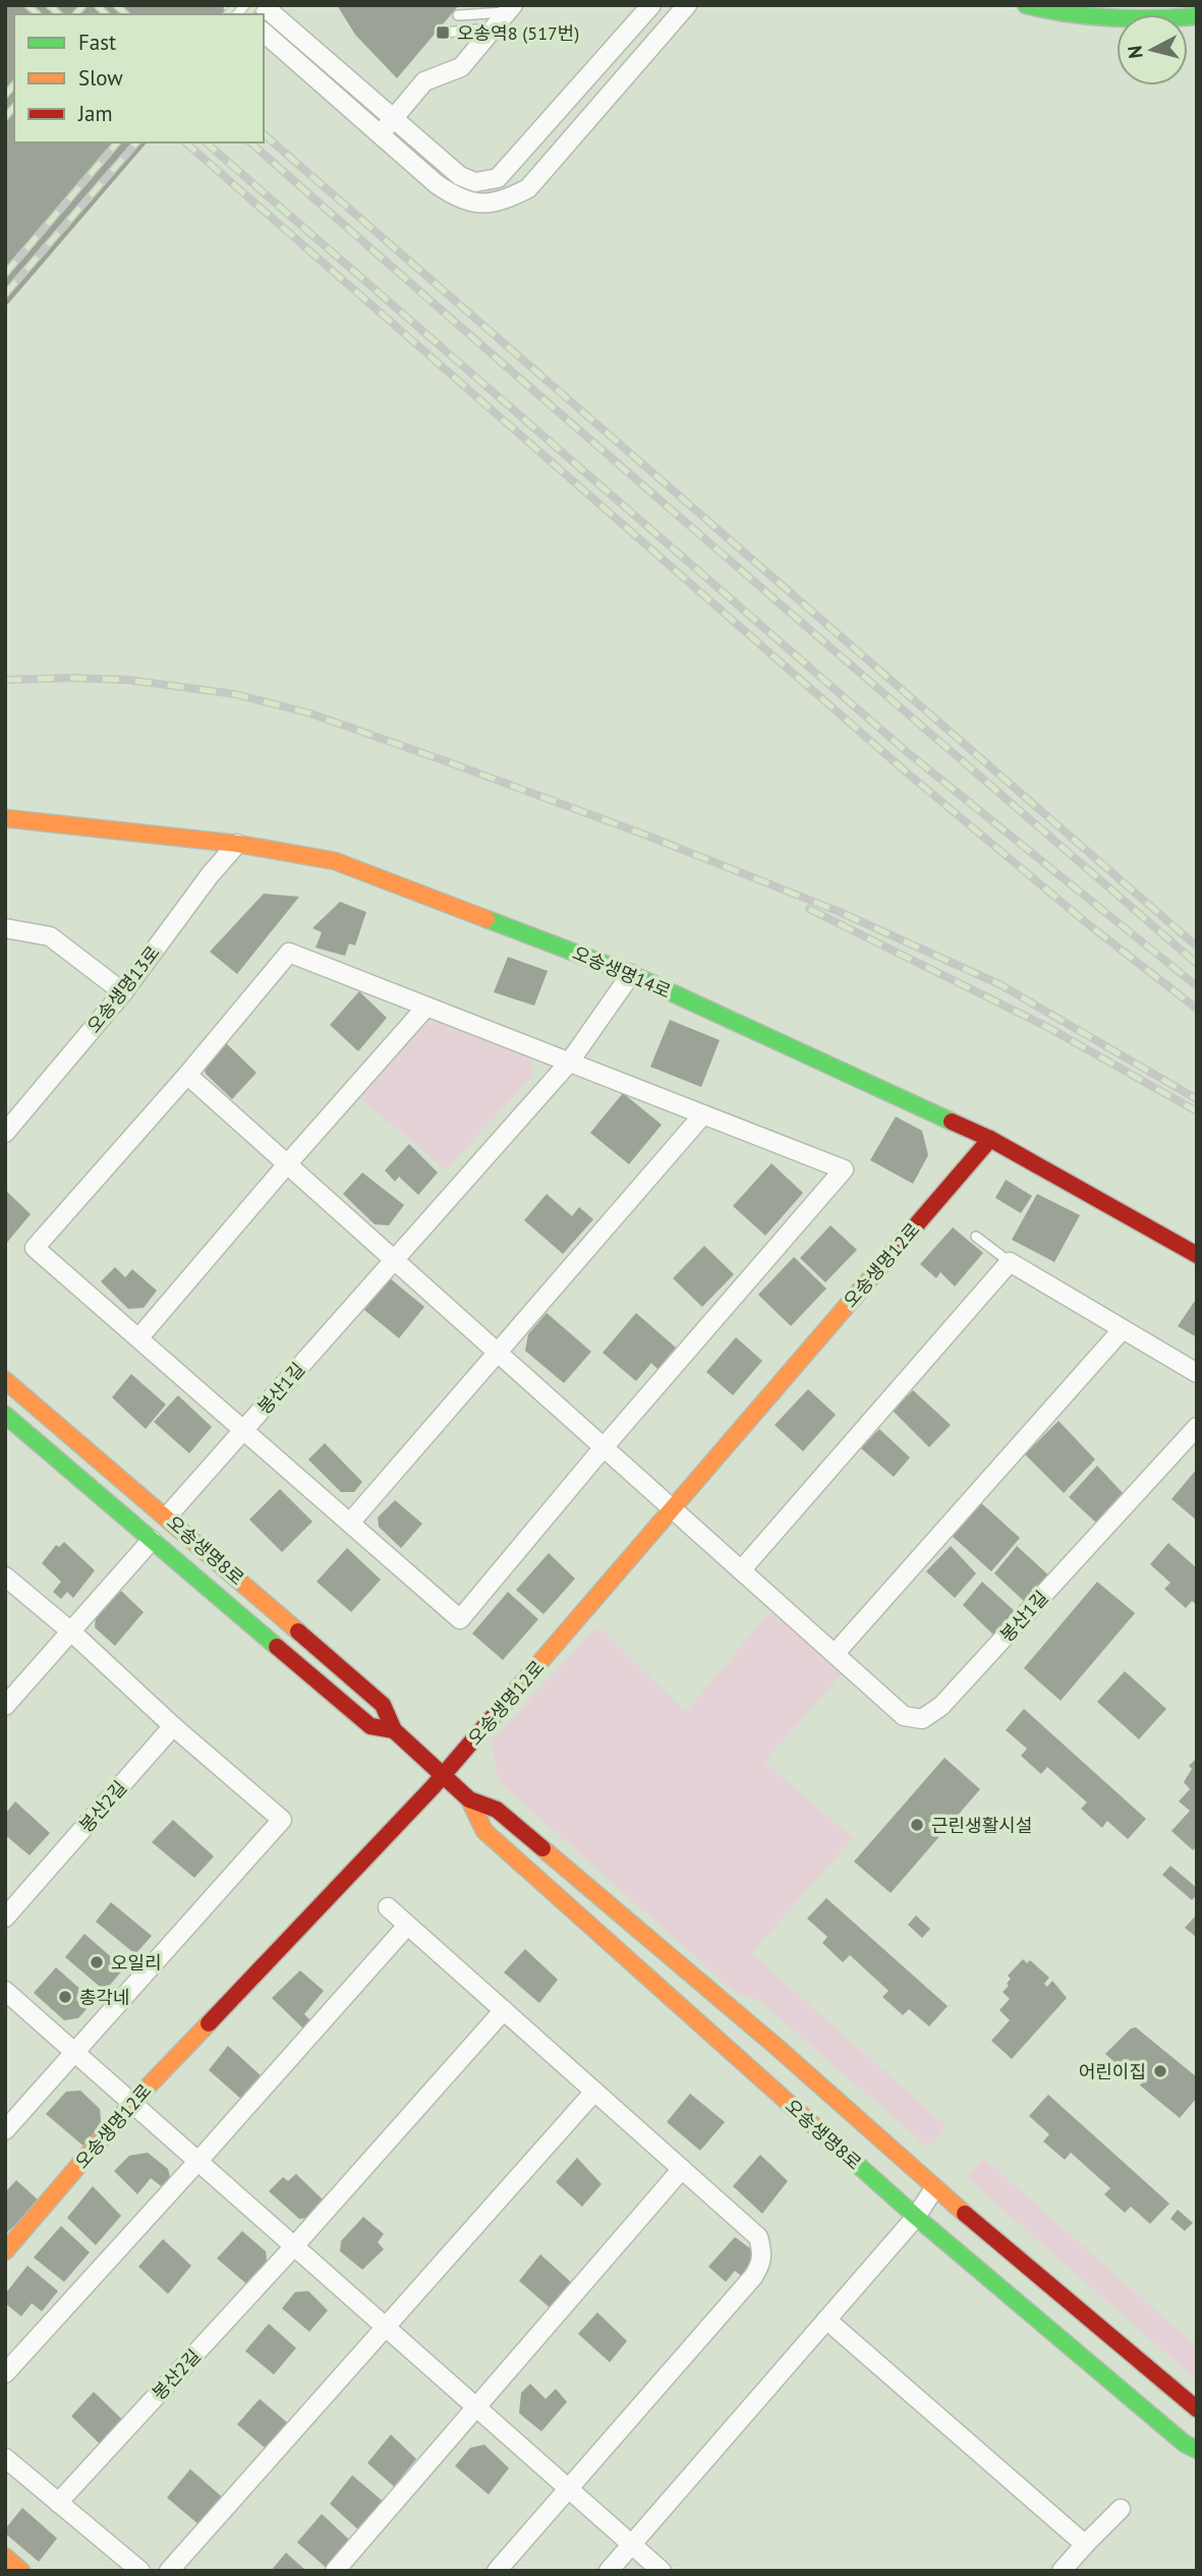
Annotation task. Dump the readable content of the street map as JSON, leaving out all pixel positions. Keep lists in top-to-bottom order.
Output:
{
  "streets": {
    "street": [
      "오송생명14로",
      "오송생명13로",
      "오송생명12로",
      "봉산1길",
      "오송생명8로",
      "봉산2길"
    ]
  },
  "crossings": [
    ["오송생명14로", "오송생명13로"],
    ["오송생명14로", "오송생명12로"],
    ["오송생명14로", "봉산1길"],
    ["오송생명12로", "봉산1길"],
    ["오송생명12로", "오송생명8로"],
    ["봉산1길", "오송생명8로"]
  ],
  "places": {
    "transit": ["오송역8 (517번)"],
    "other": [
      "근린생활시설",
      "오일리",
      "총각네",
      "어린이집"
    ]
  },
  "legend": ["Fast", "Slow", "Jam"],
  "north": "left"
}
